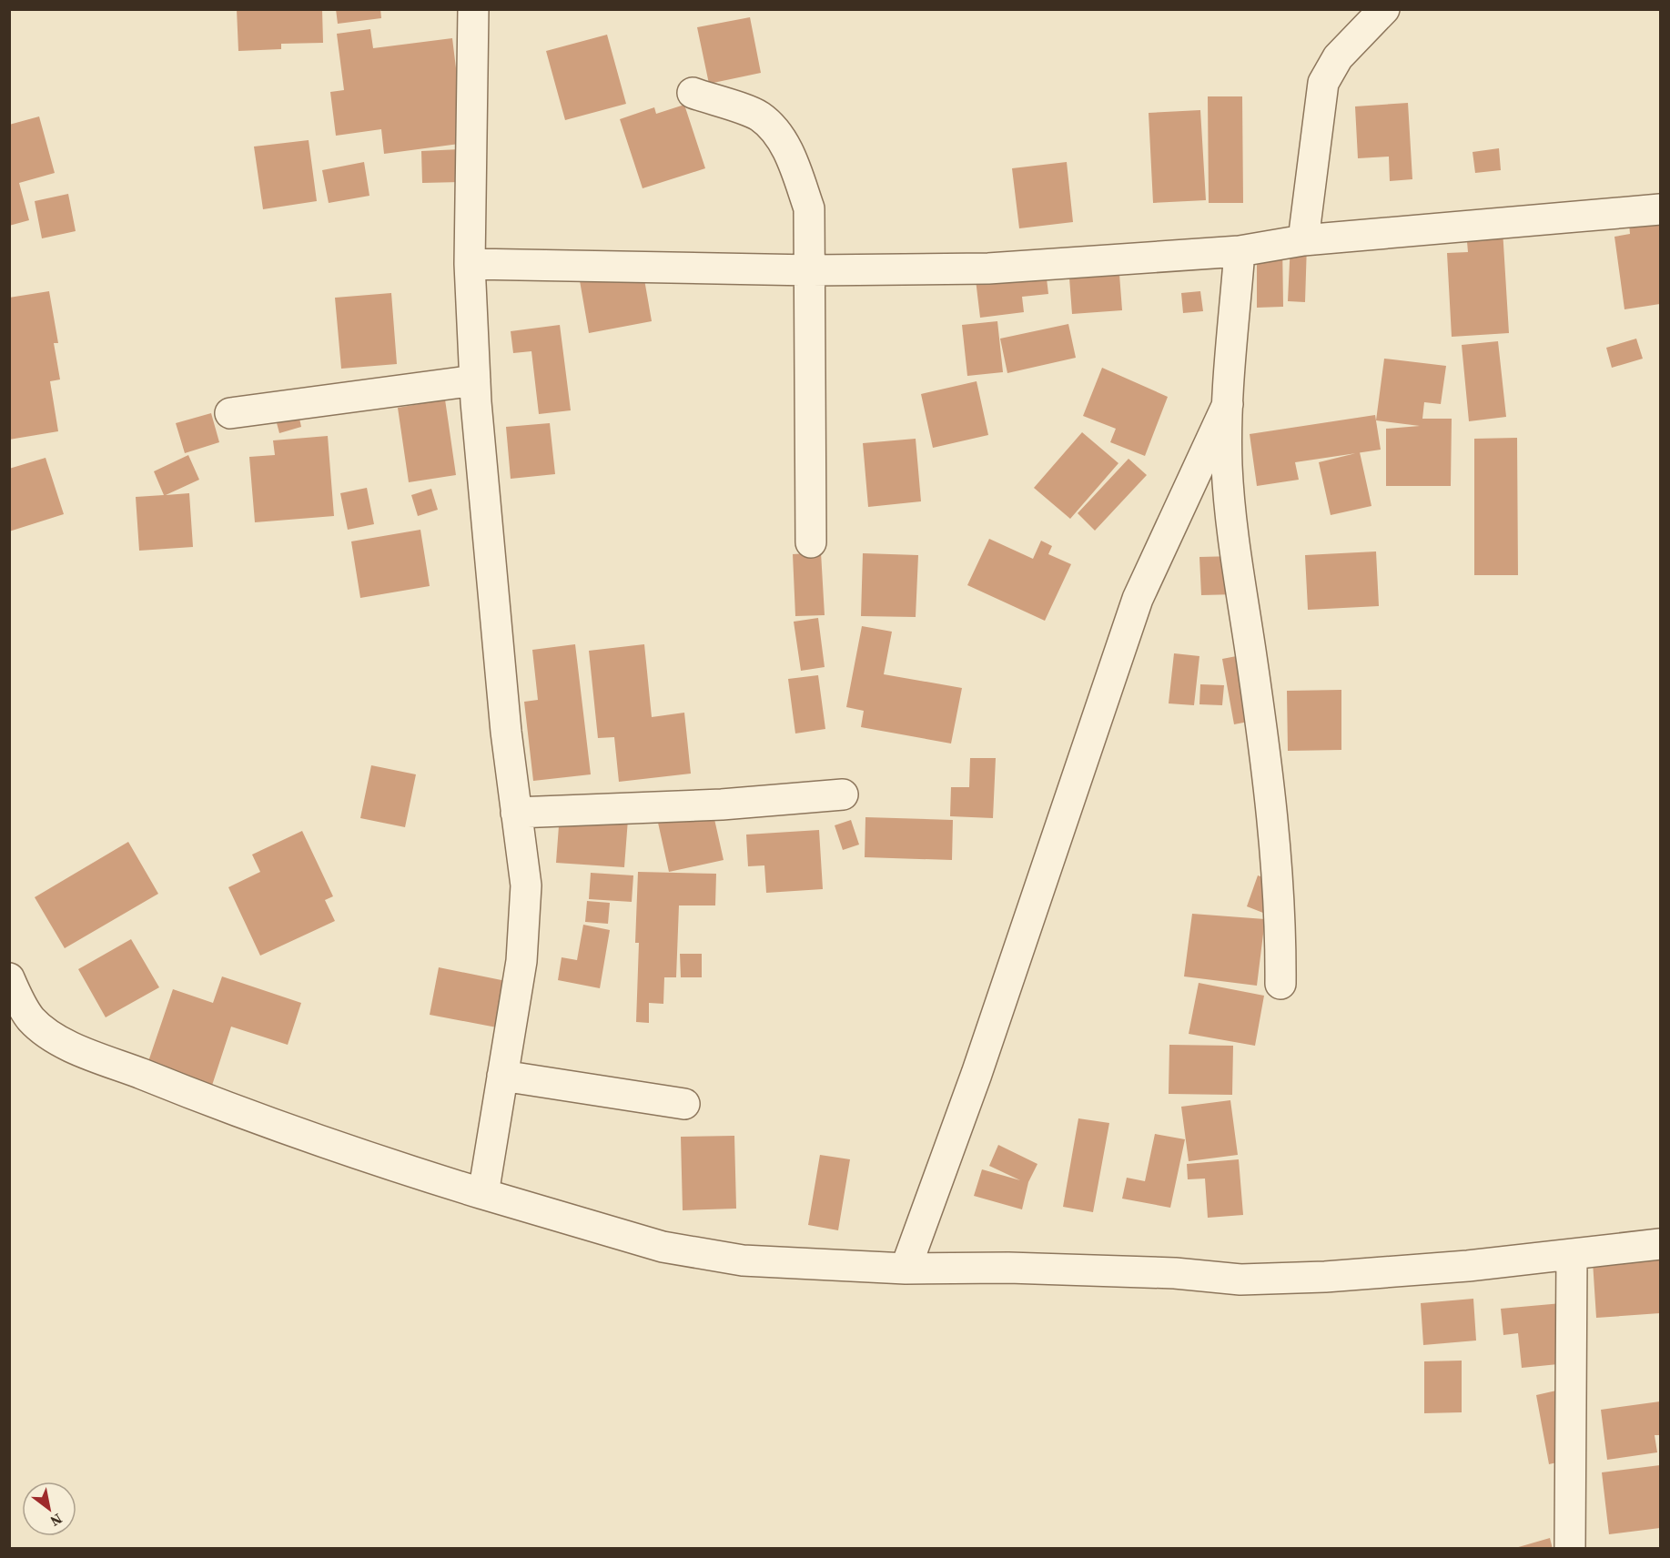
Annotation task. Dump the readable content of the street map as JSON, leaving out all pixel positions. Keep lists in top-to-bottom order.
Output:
{
  "north": "bottom right"
}
